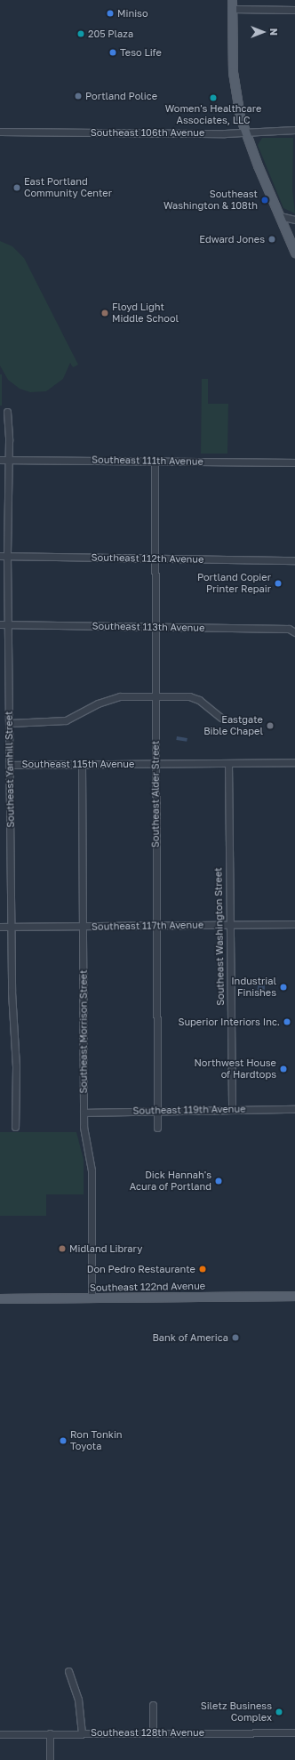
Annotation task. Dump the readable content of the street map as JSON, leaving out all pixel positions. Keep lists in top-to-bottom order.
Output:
{
  "streets": {
    "main road": ["Southeast 122nd Avenue"],
    "street": [
      "Southeast 106th Avenue",
      "Southeast 111th Avenue",
      "Southeast 112th Avenue",
      "Southeast 113th Avenue",
      "Southeast 115th Avenue",
      "Southeast Yamhill Street",
      "Southeast Alder Street",
      "Southeast 117th Avenue",
      "Southeast Washington Street",
      "Southeast Morrison Street",
      "Southeast 119th Avenue",
      "Southeast 128th Avenue"
    ]
  },
  "crossings": [
    ["Southeast 111th Avenue", "Southeast Yamhill Street"],
    ["Southeast 111th Avenue", "Southeast Alder Street"],
    ["Southeast 112th Avenue", "Southeast Yamhill Street"],
    ["Southeast 112th Avenue", "Southeast Alder Street"],
    ["Southeast 113th Avenue", "Southeast Yamhill Street"],
    ["Southeast 113th Avenue", "Southeast Alder Street"],
    ["Southeast 115th Avenue", "Southeast Yamhill Street"],
    ["Southeast 115th Avenue", "Southeast Alder Street"],
    ["Southeast 115th Avenue", "Southeast Washington Street"],
    ["Southeast 115th Avenue", "Southeast Morrison Street"],
    ["Southeast Yamhill Street", "Southeast 117th Avenue"],
    ["Southeast Alder Street", "Southeast 117th Avenue"],
    ["Southeast Alder Street", "Southeast 119th Avenue"],
    ["Southeast 117th Avenue", "Southeast Washington Street"],
    ["Southeast 117th Avenue", "Southeast Morrison Street"],
    ["Southeast Washington Street", "Southeast 119th Avenue"],
    ["Southeast Morrison Street", "Southeast 119th Avenue"],
    ["Southeast Morrison Street", "Southeast 122nd Avenue"]
  ],
  "places": [
    "Miniso",
    "205 Plaza",
    "Teso Life",
    "Portland Police",
    "Women's Healthcare Associates, LLC",
    "East Portland Community Center",
    "Southeast Washington & 108th",
    "Edward Jones",
    "Floyd Light Middle School",
    "Portland Copier Printer Repair",
    "Eastgate Bible Chapel",
    "Industrial Finishes",
    "Superior Interiors Inc.",
    "Northwest House of Hardtops",
    "Dick Hannah's Acura of Portland",
    "Midland Library",
    "Don Pedro Restaurante",
    "Bank of America",
    "Ron Tonkin Toyota",
    "Siletz Business Complex"
  ],
  "north": "right"
}
